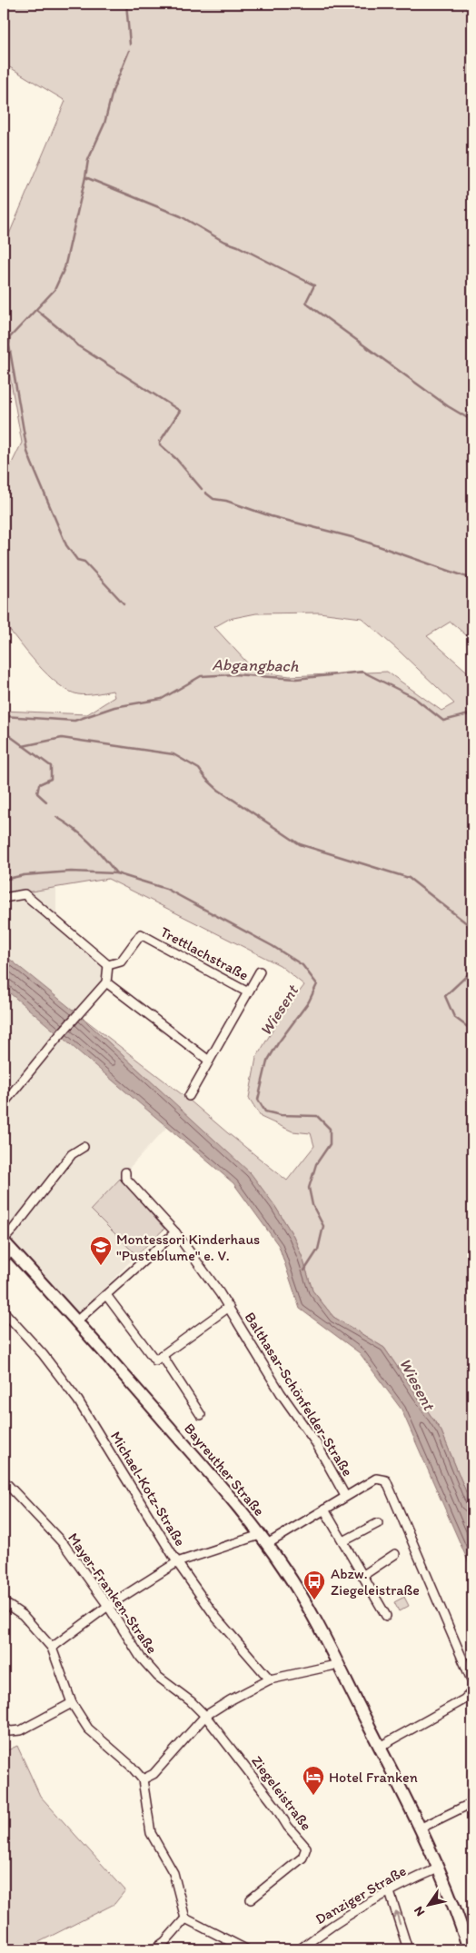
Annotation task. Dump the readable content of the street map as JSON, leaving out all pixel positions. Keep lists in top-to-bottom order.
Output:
{
  "streets": {
    "main road": ["Bayreuther Straße"],
    "street": [
      "Trettlachstraße",
      "Balthasar-Schönfelder-Straße",
      "Michael-Kotz-Straße",
      "Mayer-Franken-Straße",
      "Ziegeleistraße",
      "Danziger Straße"
    ]
  },
  "crossings": [
    ["Bayreuther Straße", "Danziger Straße"],
    ["Mayer-Franken-Straße", "Ziegeleistraße"]
  ],
  "water": ["Abgangbach", "Wiesent"],
  "places": {
    "school or university": ["Montessori Kinderhaus \"Pusteblume\" e. V."],
    "bus stop": ["Abzw. Ziegeleistraße"],
    "hotel": ["Hotel Franken"]
  },
  "north": "bottom left"
}
